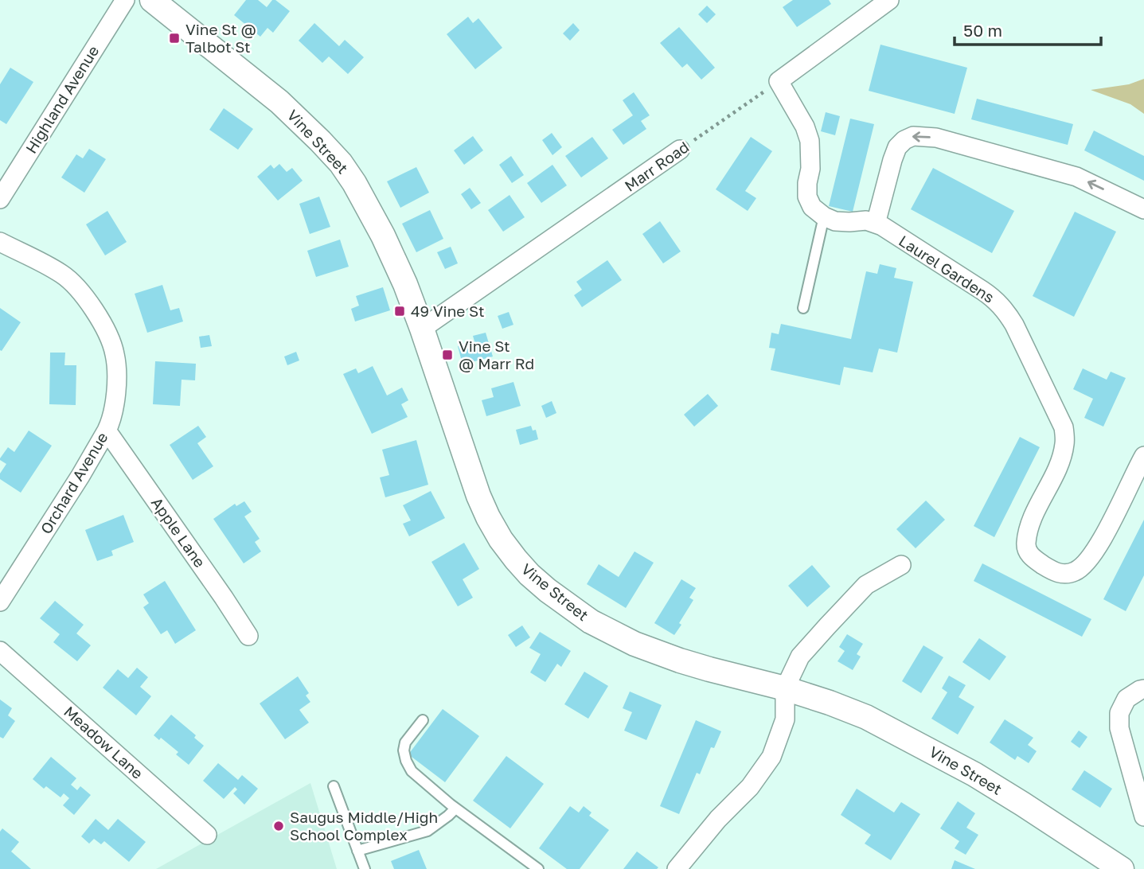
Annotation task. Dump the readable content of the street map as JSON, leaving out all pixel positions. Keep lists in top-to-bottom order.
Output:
{
  "streets": {
    "street": [
      "Highland Avenue",
      "Vine Street",
      "Marr Road",
      "Laurel Gardens",
      "Orchard Avenue",
      "Apple Lane",
      "Meadow Lane"
    ]
  },
  "crossings": [
    ["Vine Street", "Marr Road"],
    ["Orchard Avenue", "Apple Lane"]
  ],
  "places": {
    "transit": ["Vine St @ Talbot St", "49 Vine St", "Vine St @ Marr Rd"],
    "other": ["Saugus Middle/High School Complex"]
  },
  "scale_bar": "50 m"
}
